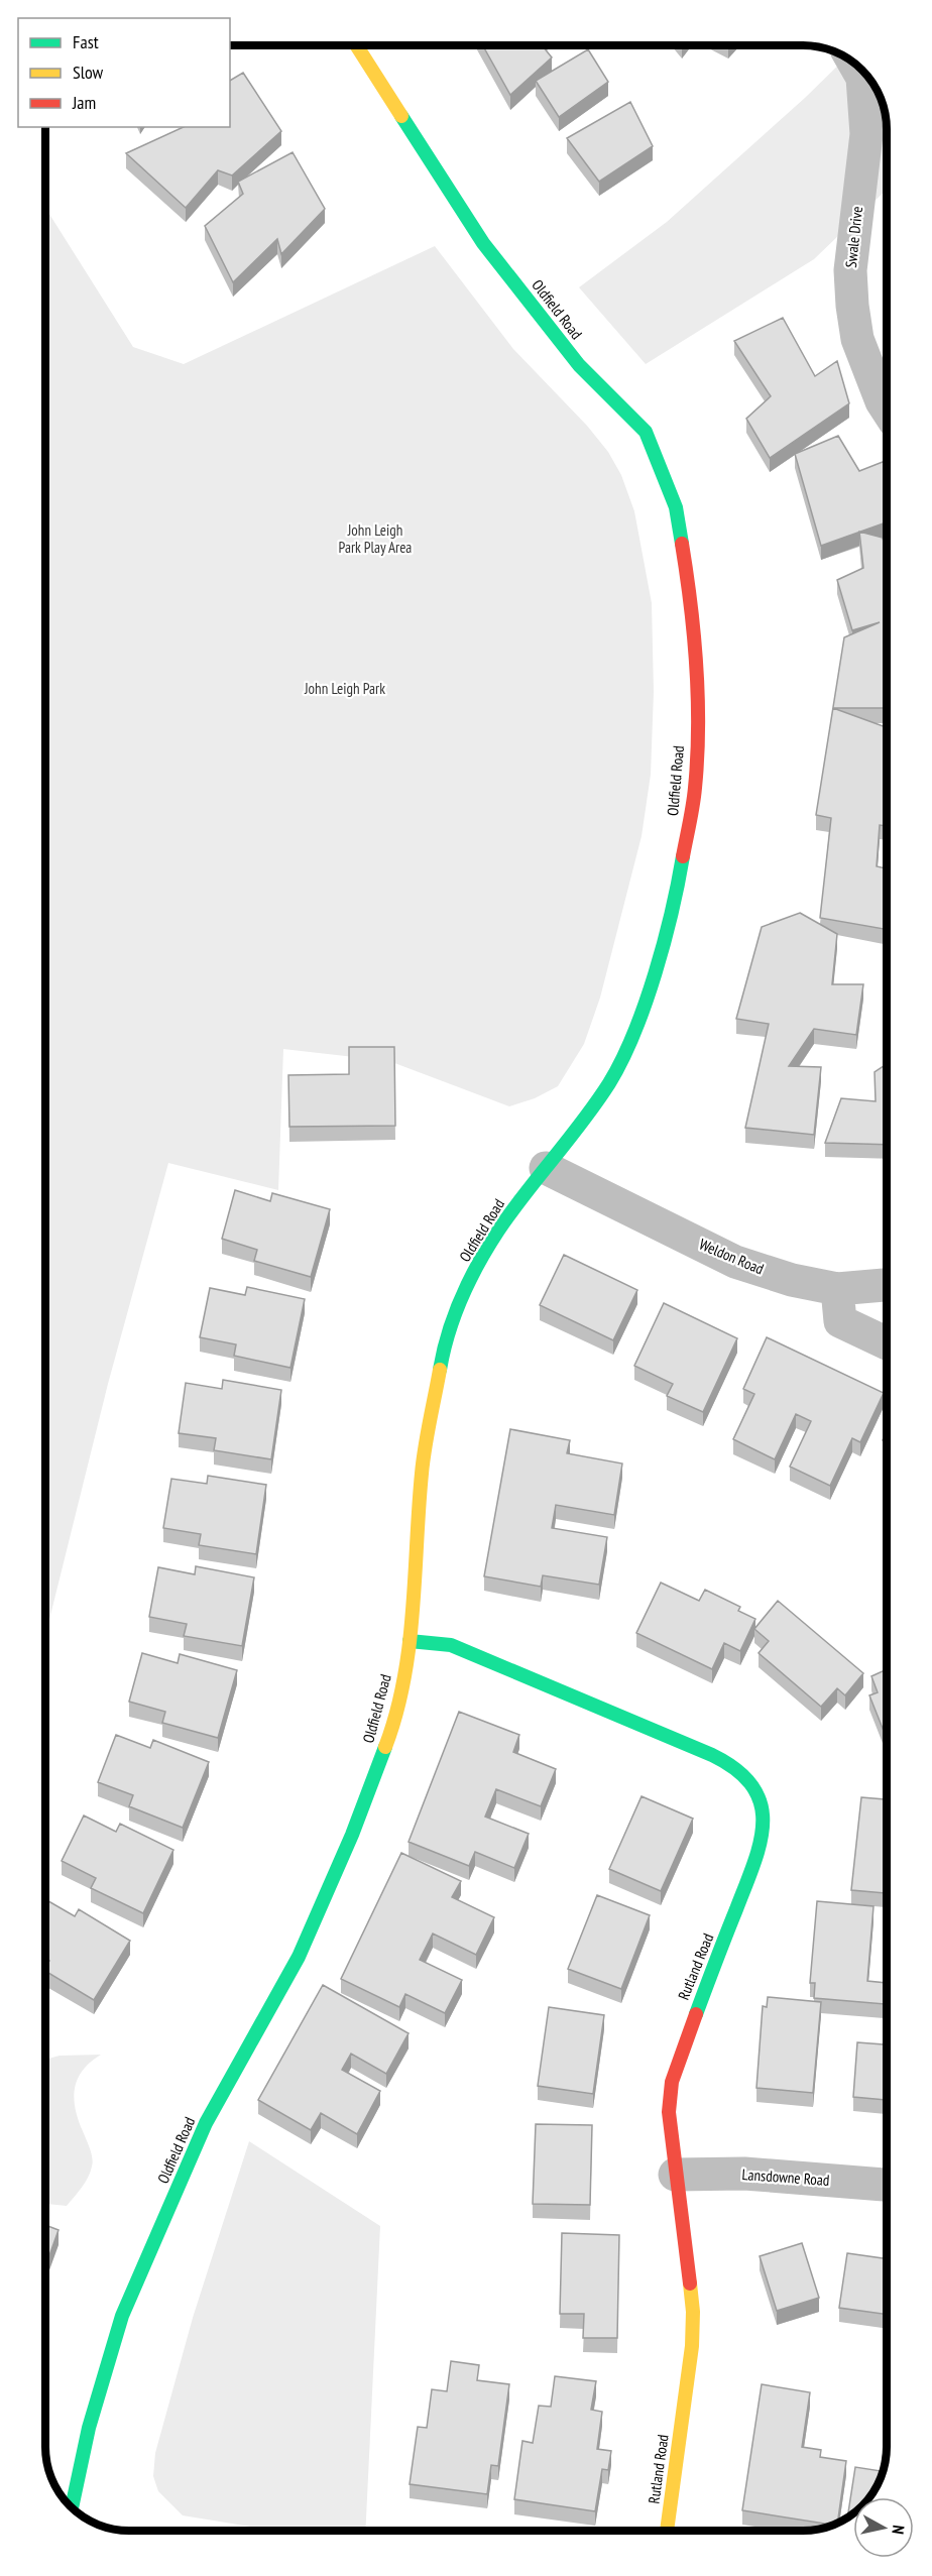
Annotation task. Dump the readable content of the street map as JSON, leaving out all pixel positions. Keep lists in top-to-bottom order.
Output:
{
  "streets": {
    "street": [
      "Swale Drive",
      "Oldfield Road",
      "Weldon Road",
      "Rutland Road",
      "Lansdowne Road"
    ]
  },
  "crossings": [
    ["Oldfield Road", "Weldon Road"],
    ["Oldfield Road", "Rutland Road"],
    ["Rutland Road", "Lansdowne Road"]
  ],
  "parks": ["John Leigh Park Play Area", "John Leigh Park"],
  "legend": ["Fast", "Slow", "Jam"],
  "north": "right"
}
